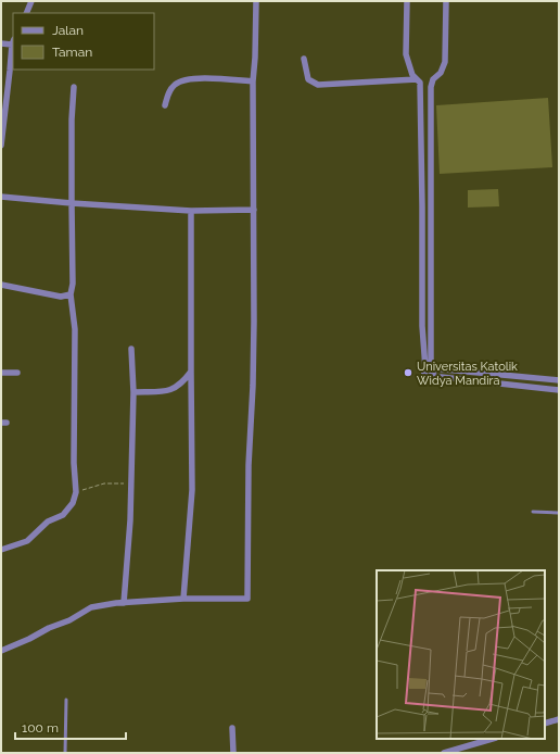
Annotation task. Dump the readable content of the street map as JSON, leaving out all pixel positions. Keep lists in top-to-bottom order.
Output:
{
  "places": ["Universitas Katolik Widya Mandira"],
  "legend": ["Jalan", "Taman"],
  "scale_bar": "100 m"
}
